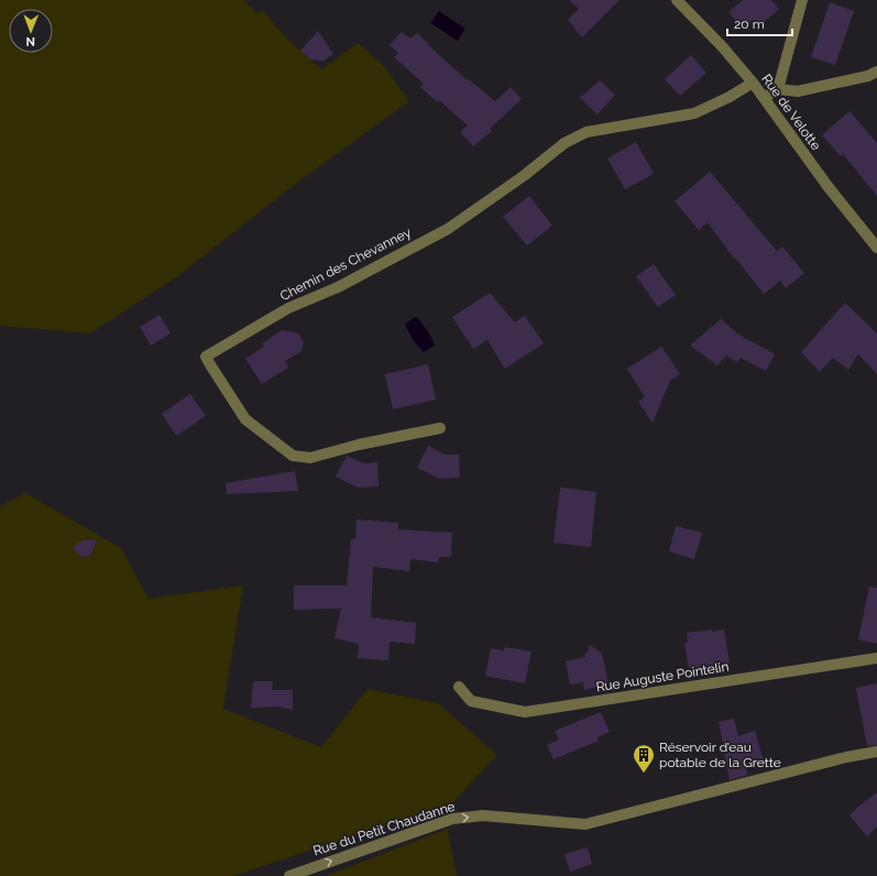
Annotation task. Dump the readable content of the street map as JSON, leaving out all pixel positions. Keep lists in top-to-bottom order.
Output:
{
  "streets": {
    "street": [
      "Rue de Velotte",
      "Chemin des Chevanney",
      "Rue Auguste Pointelin",
      "Rue du Petit Chaudanne"
    ]
  },
  "crossings": [
    ["Rue de Velotte", "Chemin des Chevanney"]
  ],
  "one_way": ["Rue du Petit Chaudanne"],
  "places": {
    "building": ["Réservoir d’eau potable de la Grette"]
  },
  "scale_bar": "20 m",
  "north": "bottom"
}
